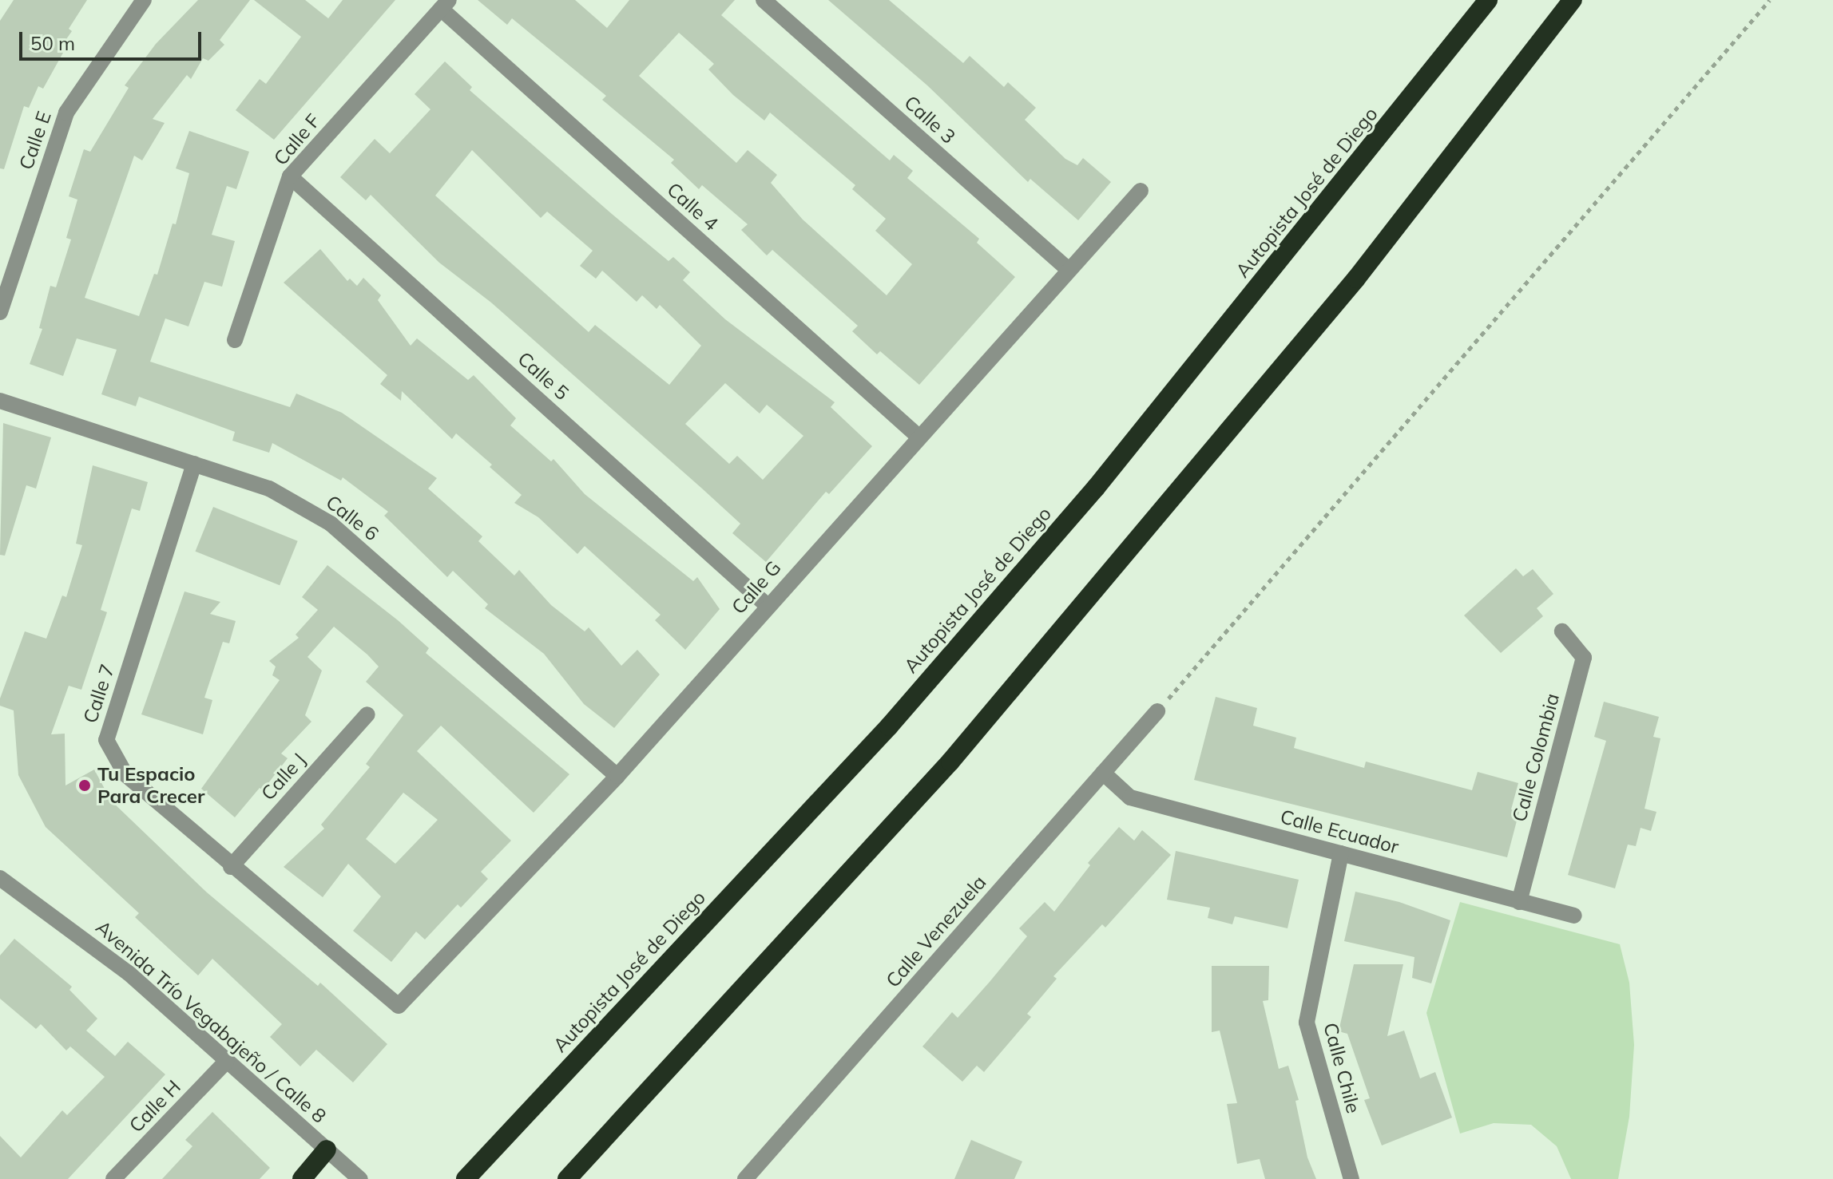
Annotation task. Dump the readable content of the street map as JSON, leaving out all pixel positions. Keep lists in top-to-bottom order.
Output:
{
  "streets": {
    "highway": ["Autopista José de Diego"],
    "street": [
      "Calle 3",
      "Calle F",
      "Calle E",
      "Calle 4",
      "Calle 5",
      "Calle 6",
      "Calle G",
      "Calle 7",
      "Calle Colombia",
      "Calle J",
      "Calle Ecuador",
      "Calle Venezuela",
      "Avenida Trío Vegabajeño / Calle 8",
      "Calle Chile",
      "Calle H"
    ]
  },
  "crossings": [
    ["Calle 3", "Calle G"],
    ["Calle F", "Calle 4"],
    ["Calle F", "Calle 5"],
    ["Calle 4", "Calle G"],
    ["Calle 5", "Calle G"],
    ["Calle 6", "Calle G"],
    ["Calle 6", "Calle 7"],
    ["Calle G", "Calle 7"],
    ["Calle 7", "Calle J"],
    ["Calle Colombia", "Calle Ecuador"],
    ["Calle Ecuador", "Calle Venezuela"],
    ["Calle Ecuador", "Calle Chile"],
    ["Avenida Trío Vegabajeño / Calle 8", "Calle H"]
  ],
  "places": ["Tu Espacio Para Crecer"],
  "scale_bar": "50 m"
}
